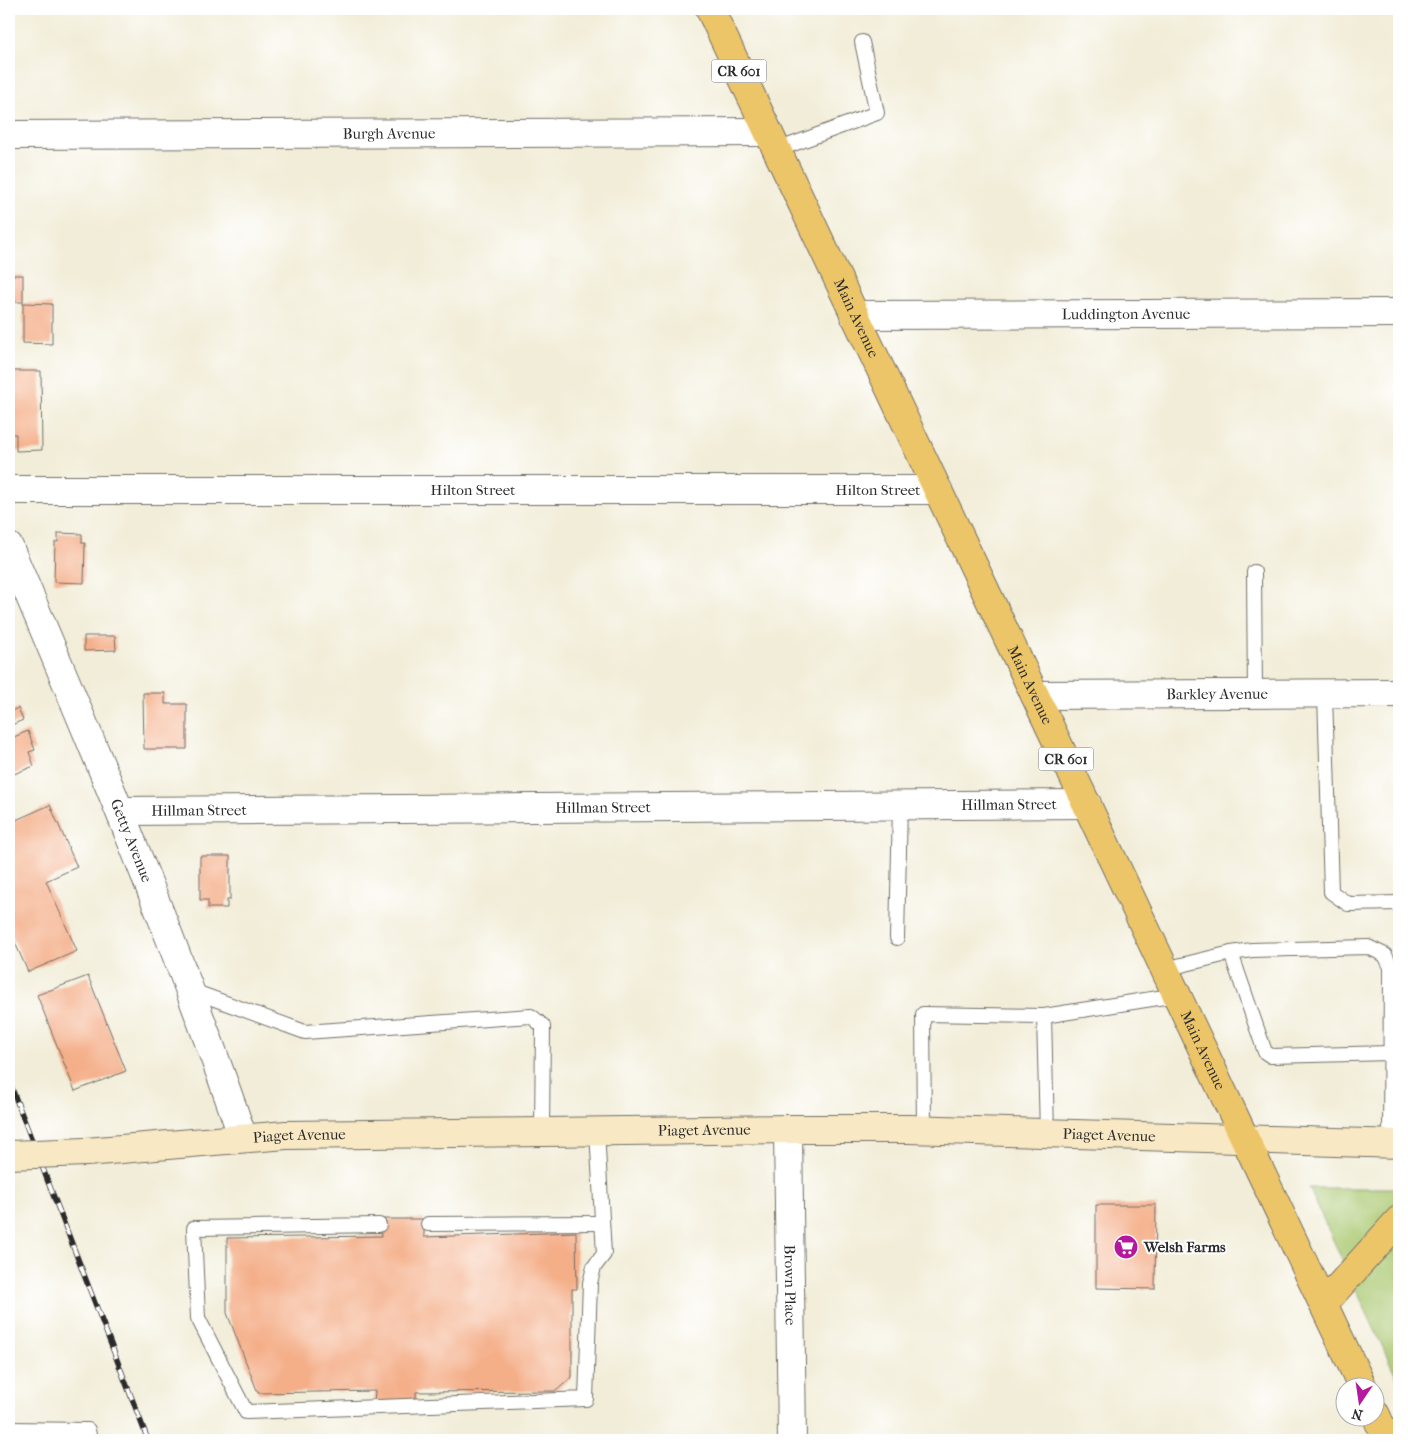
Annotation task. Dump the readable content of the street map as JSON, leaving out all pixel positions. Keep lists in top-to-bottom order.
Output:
{
  "streets": {
    "main road": ["CR 601", "Main Avenue"],
    "street": [
      "Burgh Avenue",
      "Luddington Avenue",
      "Hilton Street",
      "Barkley Avenue",
      "Hillman Street",
      "Getty Avenue",
      "Piaget Avenue",
      "Brown Place"
    ]
  },
  "crossings": [
    ["Burgh Avenue", "Main Avenue"],
    ["Luddington Avenue", "Main Avenue"],
    ["Main Avenue", "Hilton Street"],
    ["Main Avenue", "Barkley Avenue"],
    ["Main Avenue", "Hillman Street"],
    ["Main Avenue", "Piaget Avenue"],
    ["Hillman Street", "Getty Avenue"],
    ["Getty Avenue", "Piaget Avenue"],
    ["Piaget Avenue", "Brown Place"]
  ],
  "places": {
    "supermarket": ["Welsh Farms"]
  },
  "north": "bottom"
}
